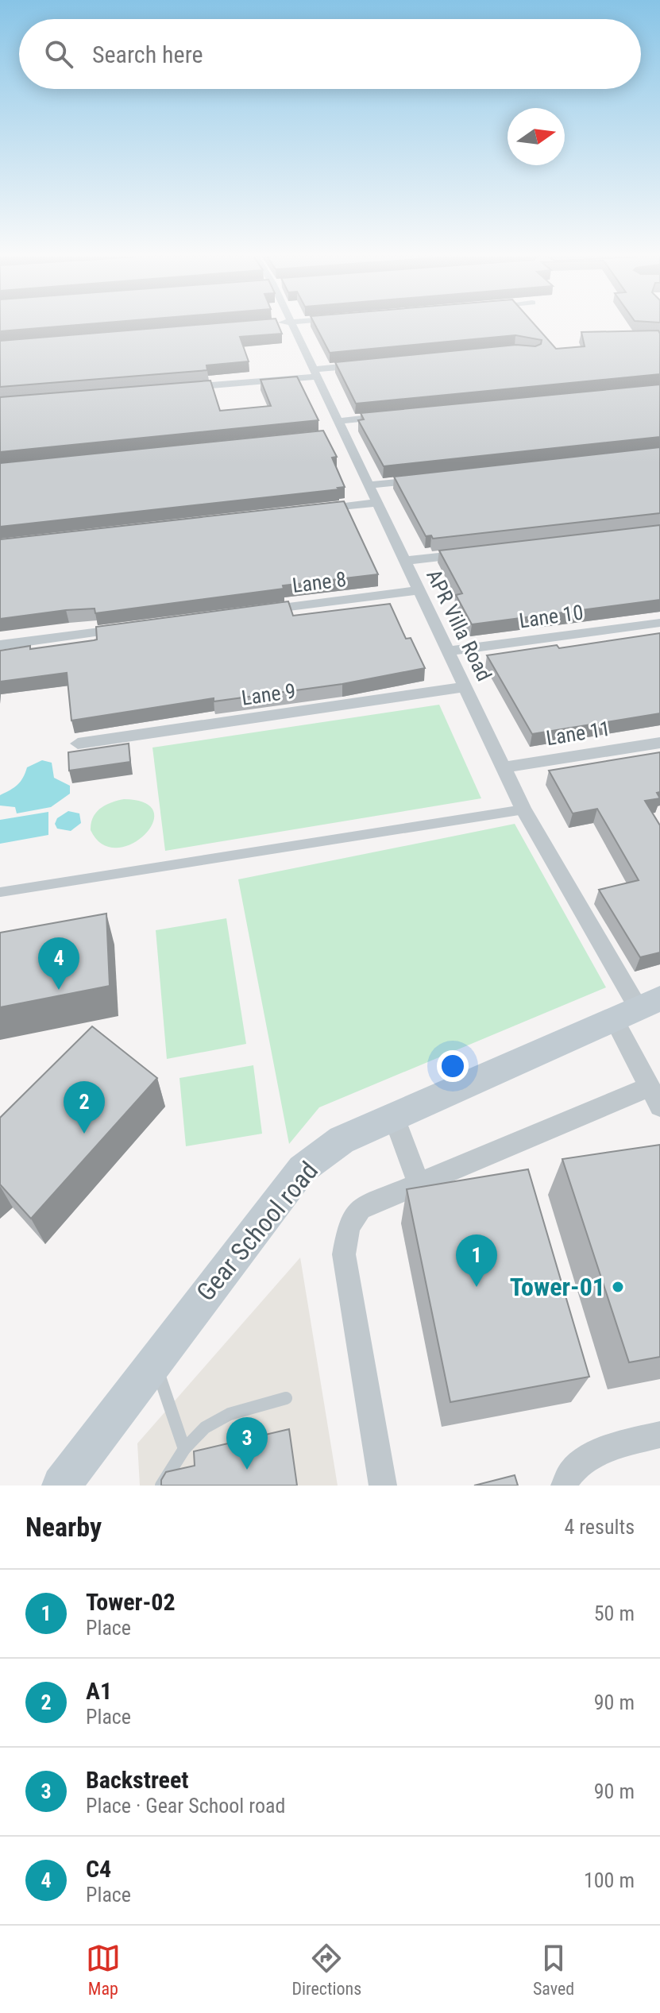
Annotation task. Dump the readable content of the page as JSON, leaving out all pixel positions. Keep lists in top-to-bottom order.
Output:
{
  "streets": {
    "main road": ["Gear School road"],
    "street": [
      "Lane 8",
      "Lane 10",
      "APR Villa Road",
      "Lane 9",
      "Lane 11"
    ]
  },
  "crossings": [
    ["Lane 8", "APR Villa Road"],
    ["Lane 10", "APR Villa Road"],
    ["APR Villa Road", "Lane 9"],
    ["APR Villa Road", "Lane 11"],
    ["APR Villa Road", "Gear School road"]
  ],
  "places": ["Tower-01"],
  "north": "right",
  "page": {
    "search": "Search here",
    "pins": [
      "4",
      "2",
      "1",
      "3"
    ],
    "heading": ["Nearby", "4 results"],
    "list": [
      {
        "mark": "1",
        "name": "Tower-02",
        "note": "Place",
        "value": "50 m"
      },
      {
        "mark": "2",
        "name": "A1",
        "note": "Place",
        "value": "90 m"
      },
      {
        "mark": "3",
        "name": "Backstreet",
        "note": "Place · Gear School road",
        "value": "90 m"
      },
      {
        "mark": "4",
        "name": "C4",
        "note": "Place",
        "value": "100 m"
      }
    ],
    "nav": ["Map", "Directions", "Saved"]
  }
}
